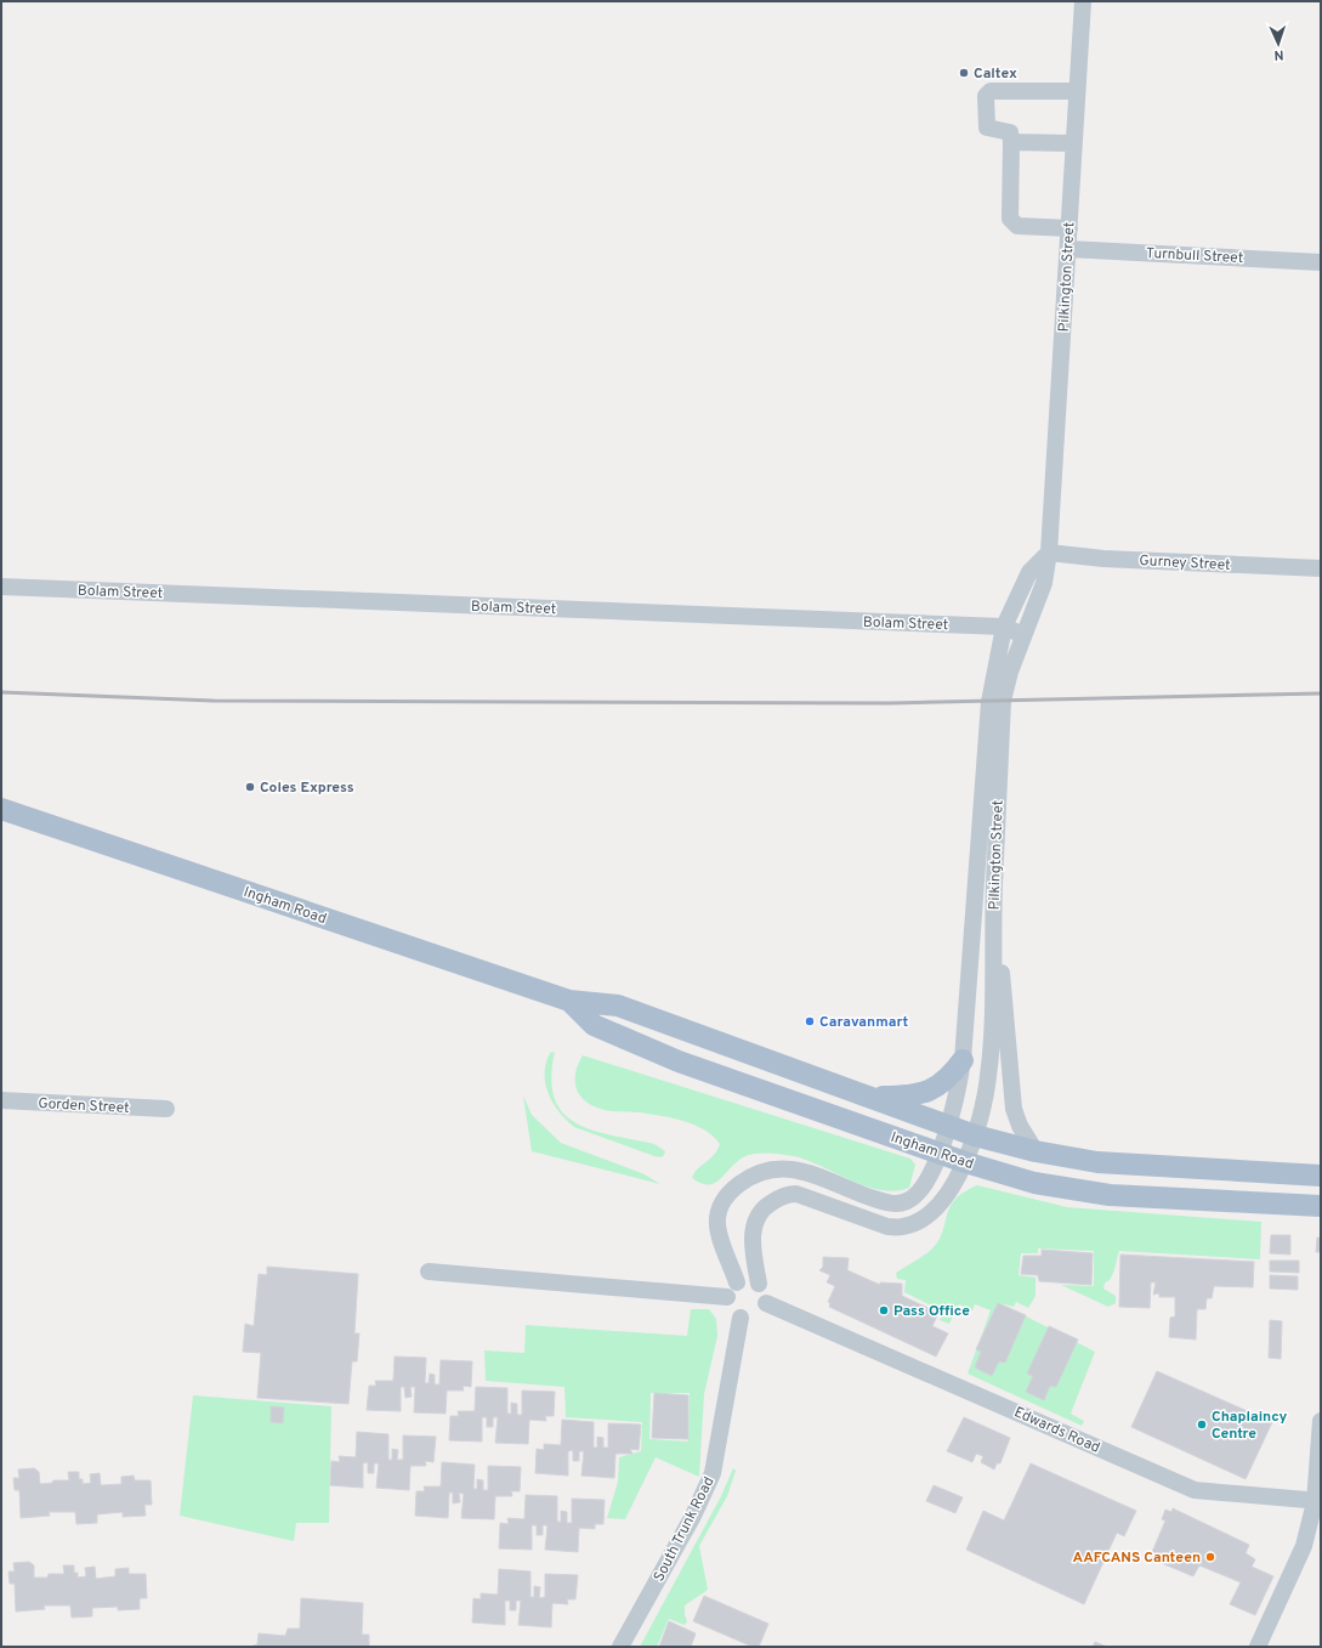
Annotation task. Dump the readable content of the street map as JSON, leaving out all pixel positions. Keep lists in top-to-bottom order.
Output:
{
  "streets": {
    "main road": ["Ingham Road"],
    "street": [
      "Turnbull Street",
      "Pilkington Street",
      "Gurney Street",
      "Bolam Street",
      "Gorden Street",
      "Edwards Road",
      "South Trunk Road"
    ]
  },
  "crossings": [
    ["Turnbull Street", "Pilkington Street"],
    ["Pilkington Street", "Gurney Street"],
    ["Pilkington Street", "Bolam Street"],
    ["Pilkington Street", "Ingham Road"],
    ["Pilkington Street", "Edwards Road"],
    ["Pilkington Street", "South Trunk Road"],
    ["Edwards Road", "South Trunk Road"]
  ],
  "places": [
    "Caltex",
    "Coles Express",
    "Caravanmart",
    "Pass Office",
    "Chaplaincy Centre",
    "AAFCANS Canteen"
  ],
  "north": "bottom"
}
